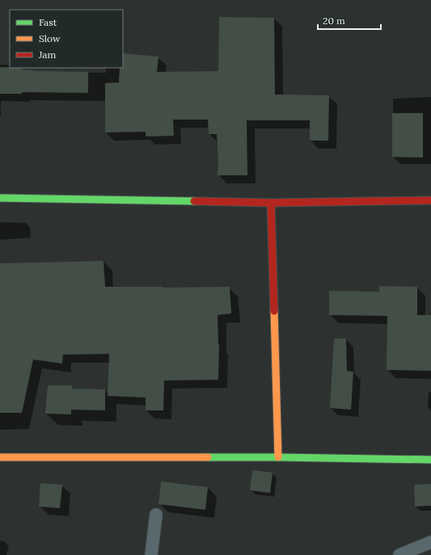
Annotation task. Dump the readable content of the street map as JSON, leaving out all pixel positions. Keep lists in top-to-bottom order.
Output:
{
  "legend": ["Fast", "Slow", "Jam"],
  "scale_bar": "20 m"
}
